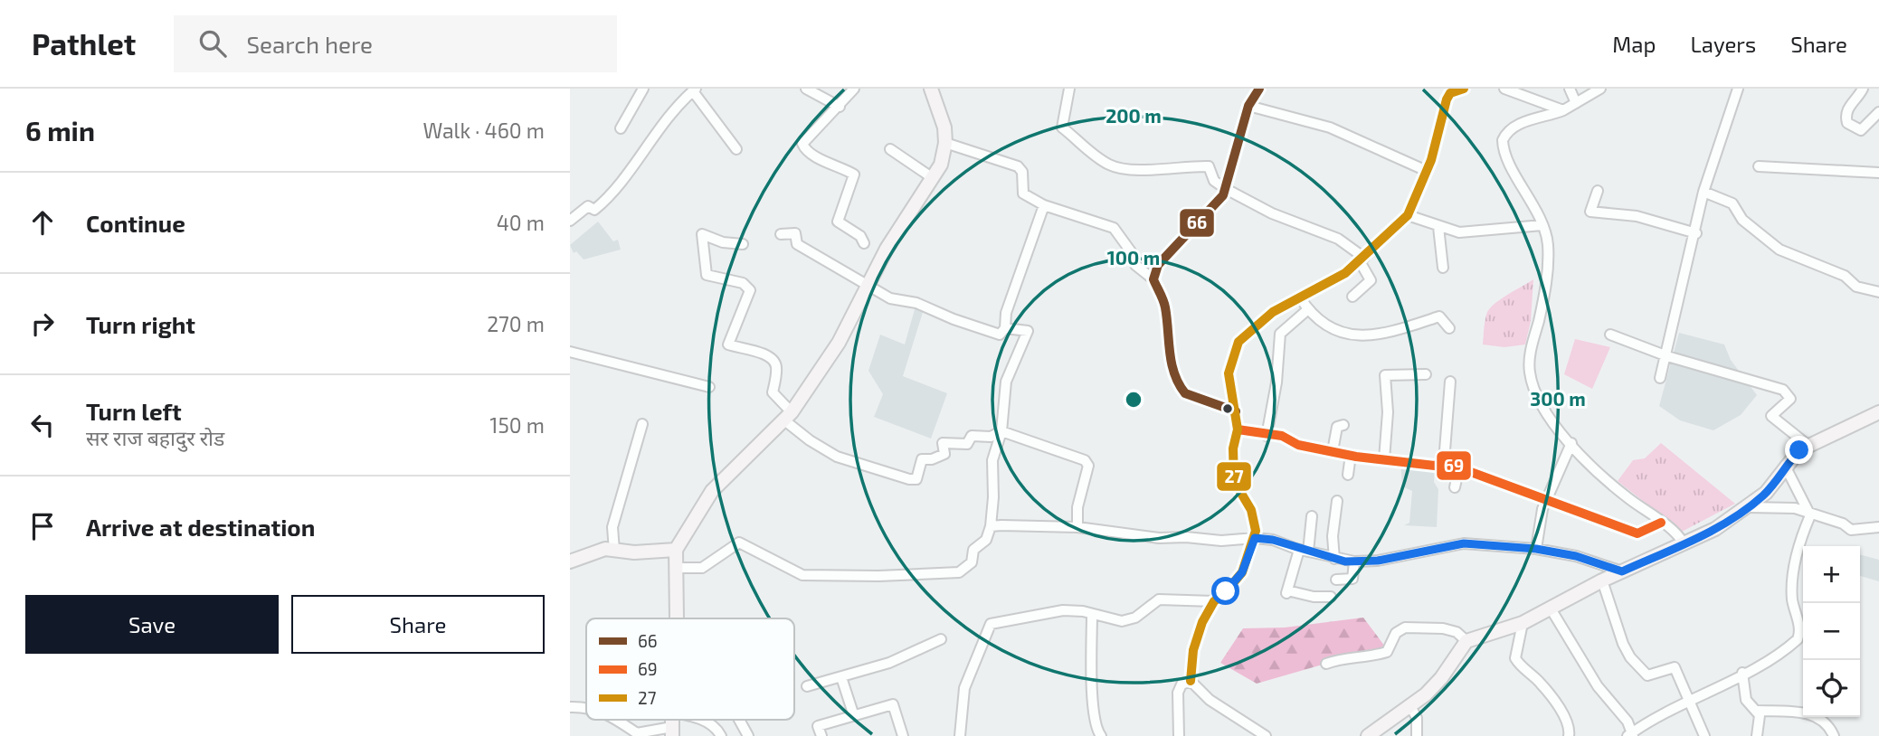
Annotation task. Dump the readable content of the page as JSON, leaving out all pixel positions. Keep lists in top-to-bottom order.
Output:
{
  "lines": ["transit line 66", "transit line 27", "transit line 69"],
  "legend": ["66", "69", "27"],
  "page": {
    "header": "Pathlet",
    "search": "Search here",
    "nav": ["Map", "Layers", "Share"],
    "heading": ["6 min", "Walk · 460 m"],
    "list": [
      ["Continue", "40 m"],
      ["Turn right", "270 m"],
      ["Turn left", "सर राज बहादुर रोड", "150 m"],
      "Arrive at destination"
    ],
    "map_buttons": ["+", "−"],
    "buttons": ["Save", "Share"]
  },
  "rings": ["200 m", "100 m", "300 m"]
}
